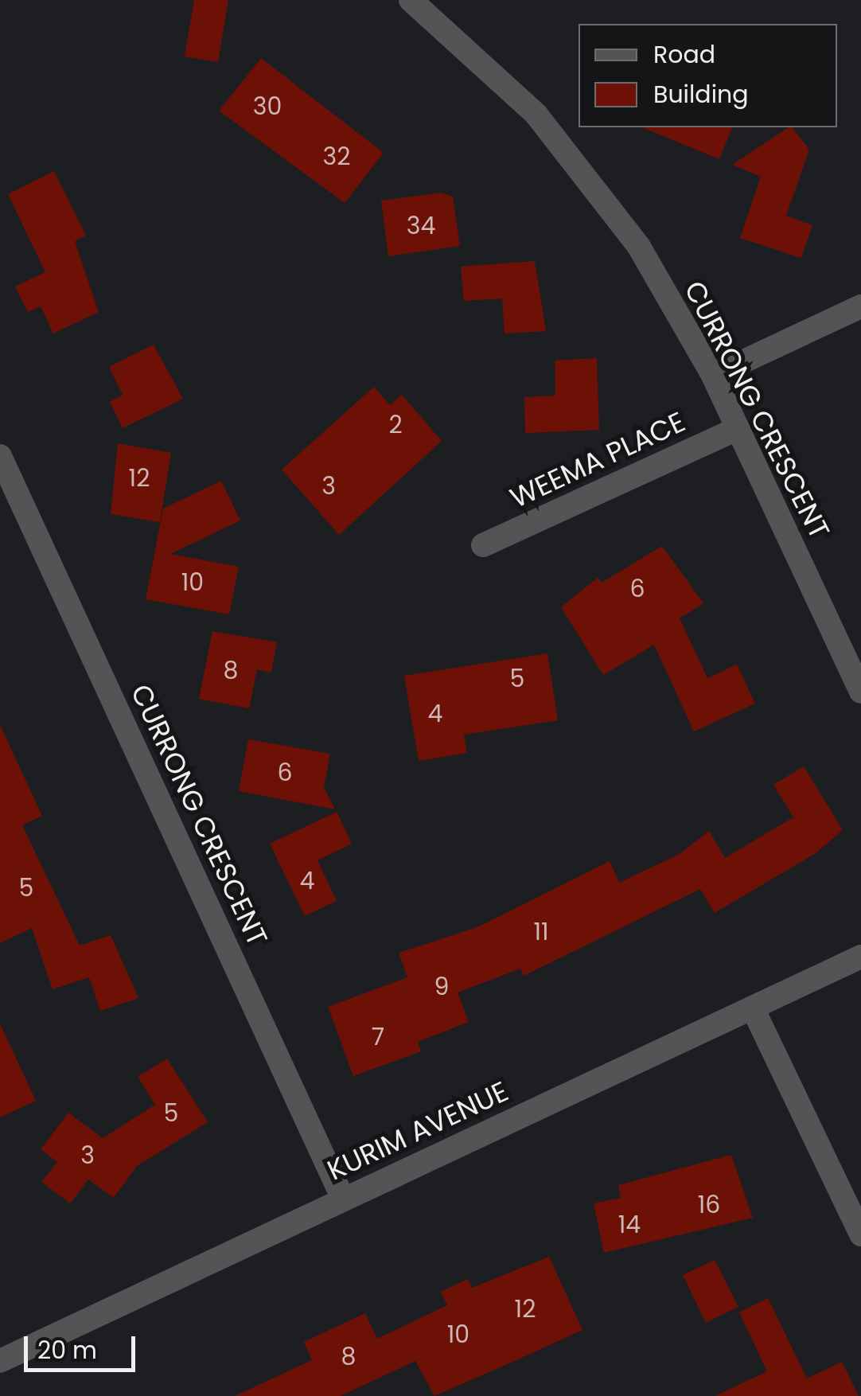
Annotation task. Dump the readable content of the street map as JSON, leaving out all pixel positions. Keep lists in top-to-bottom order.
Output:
{
  "streets": {
    "street": ["CURRONG CRESCENT", "WEEMA PLACE", "KURIM AVENUE"]
  },
  "crossings": [
    ["CURRONG CRESCENT", "WEEMA PLACE"],
    ["CURRONG CRESCENT", "KURIM AVENUE"]
  ],
  "house_numbers": [
    "30",
    "32",
    "34",
    "2",
    "12",
    "3",
    "10",
    "6",
    "8",
    "5",
    "4",
    "6",
    "4",
    "5",
    "11",
    "9",
    "7",
    "5",
    "3",
    "16",
    "14",
    "12",
    "10",
    "8"
  ],
  "legend": ["Road", "Building"],
  "scale_bar": "20 m"
}
